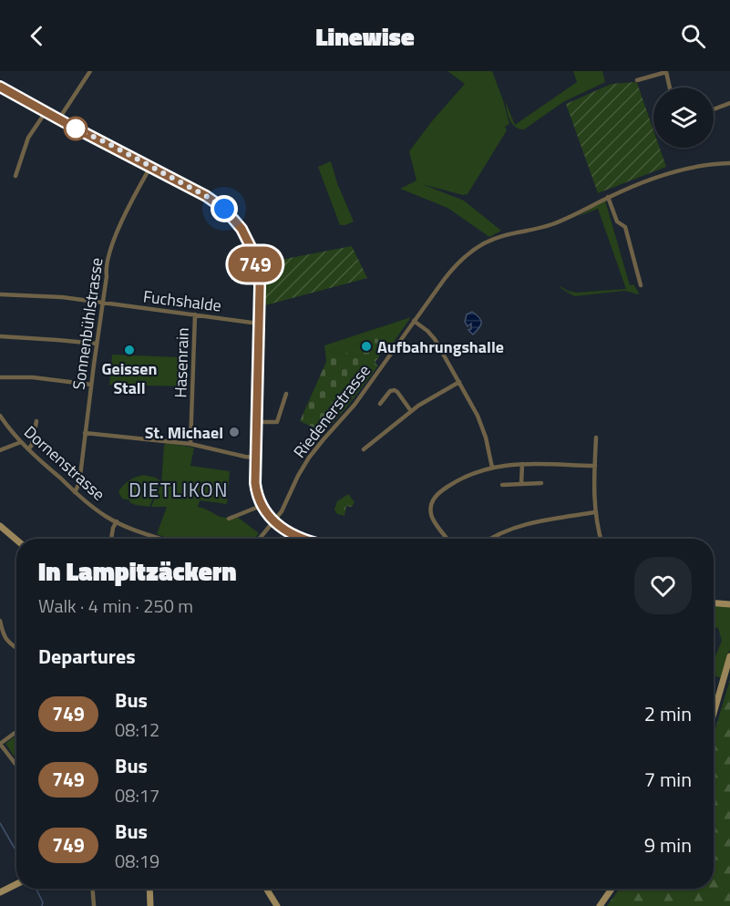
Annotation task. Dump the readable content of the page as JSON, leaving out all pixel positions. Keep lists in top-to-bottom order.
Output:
{
  "streets": {
    "street": [
      "Fuchshalde",
      "Sonnenbühlstrasse",
      "Hasenrain",
      "Riedenerstrasse",
      "Dornenstrasse"
    ]
  },
  "crossings": [
    ["Fuchshalde", "Sonnenbühlstrasse"],
    ["Fuchshalde", "Hasenrain"],
    ["Sonnenbühlstrasse", "Dornenstrasse"]
  ],
  "districts": ["DIETLIKON"],
  "places": ["Aufbahrungshalle", "Geissen Stall", "St. Michael"],
  "lines": ["bus line 749"],
  "page": {
    "header": "Linewise",
    "on_map": "749",
    "heading": [
      ["In Lampitzäckern", "Walk · 4 min · 250 m"],
      "Departures"
    ],
    "list": [
      {
        "mark": "749",
        "name": "Bus",
        "note": "08:12",
        "value": "2 min"
      },
      {
        "mark": "749",
        "name": "Bus",
        "note": "08:17",
        "value": "7 min"
      },
      {
        "mark": "749",
        "name": "Bus",
        "note": "08:19",
        "value": "9 min"
      }
    ]
  }
}
